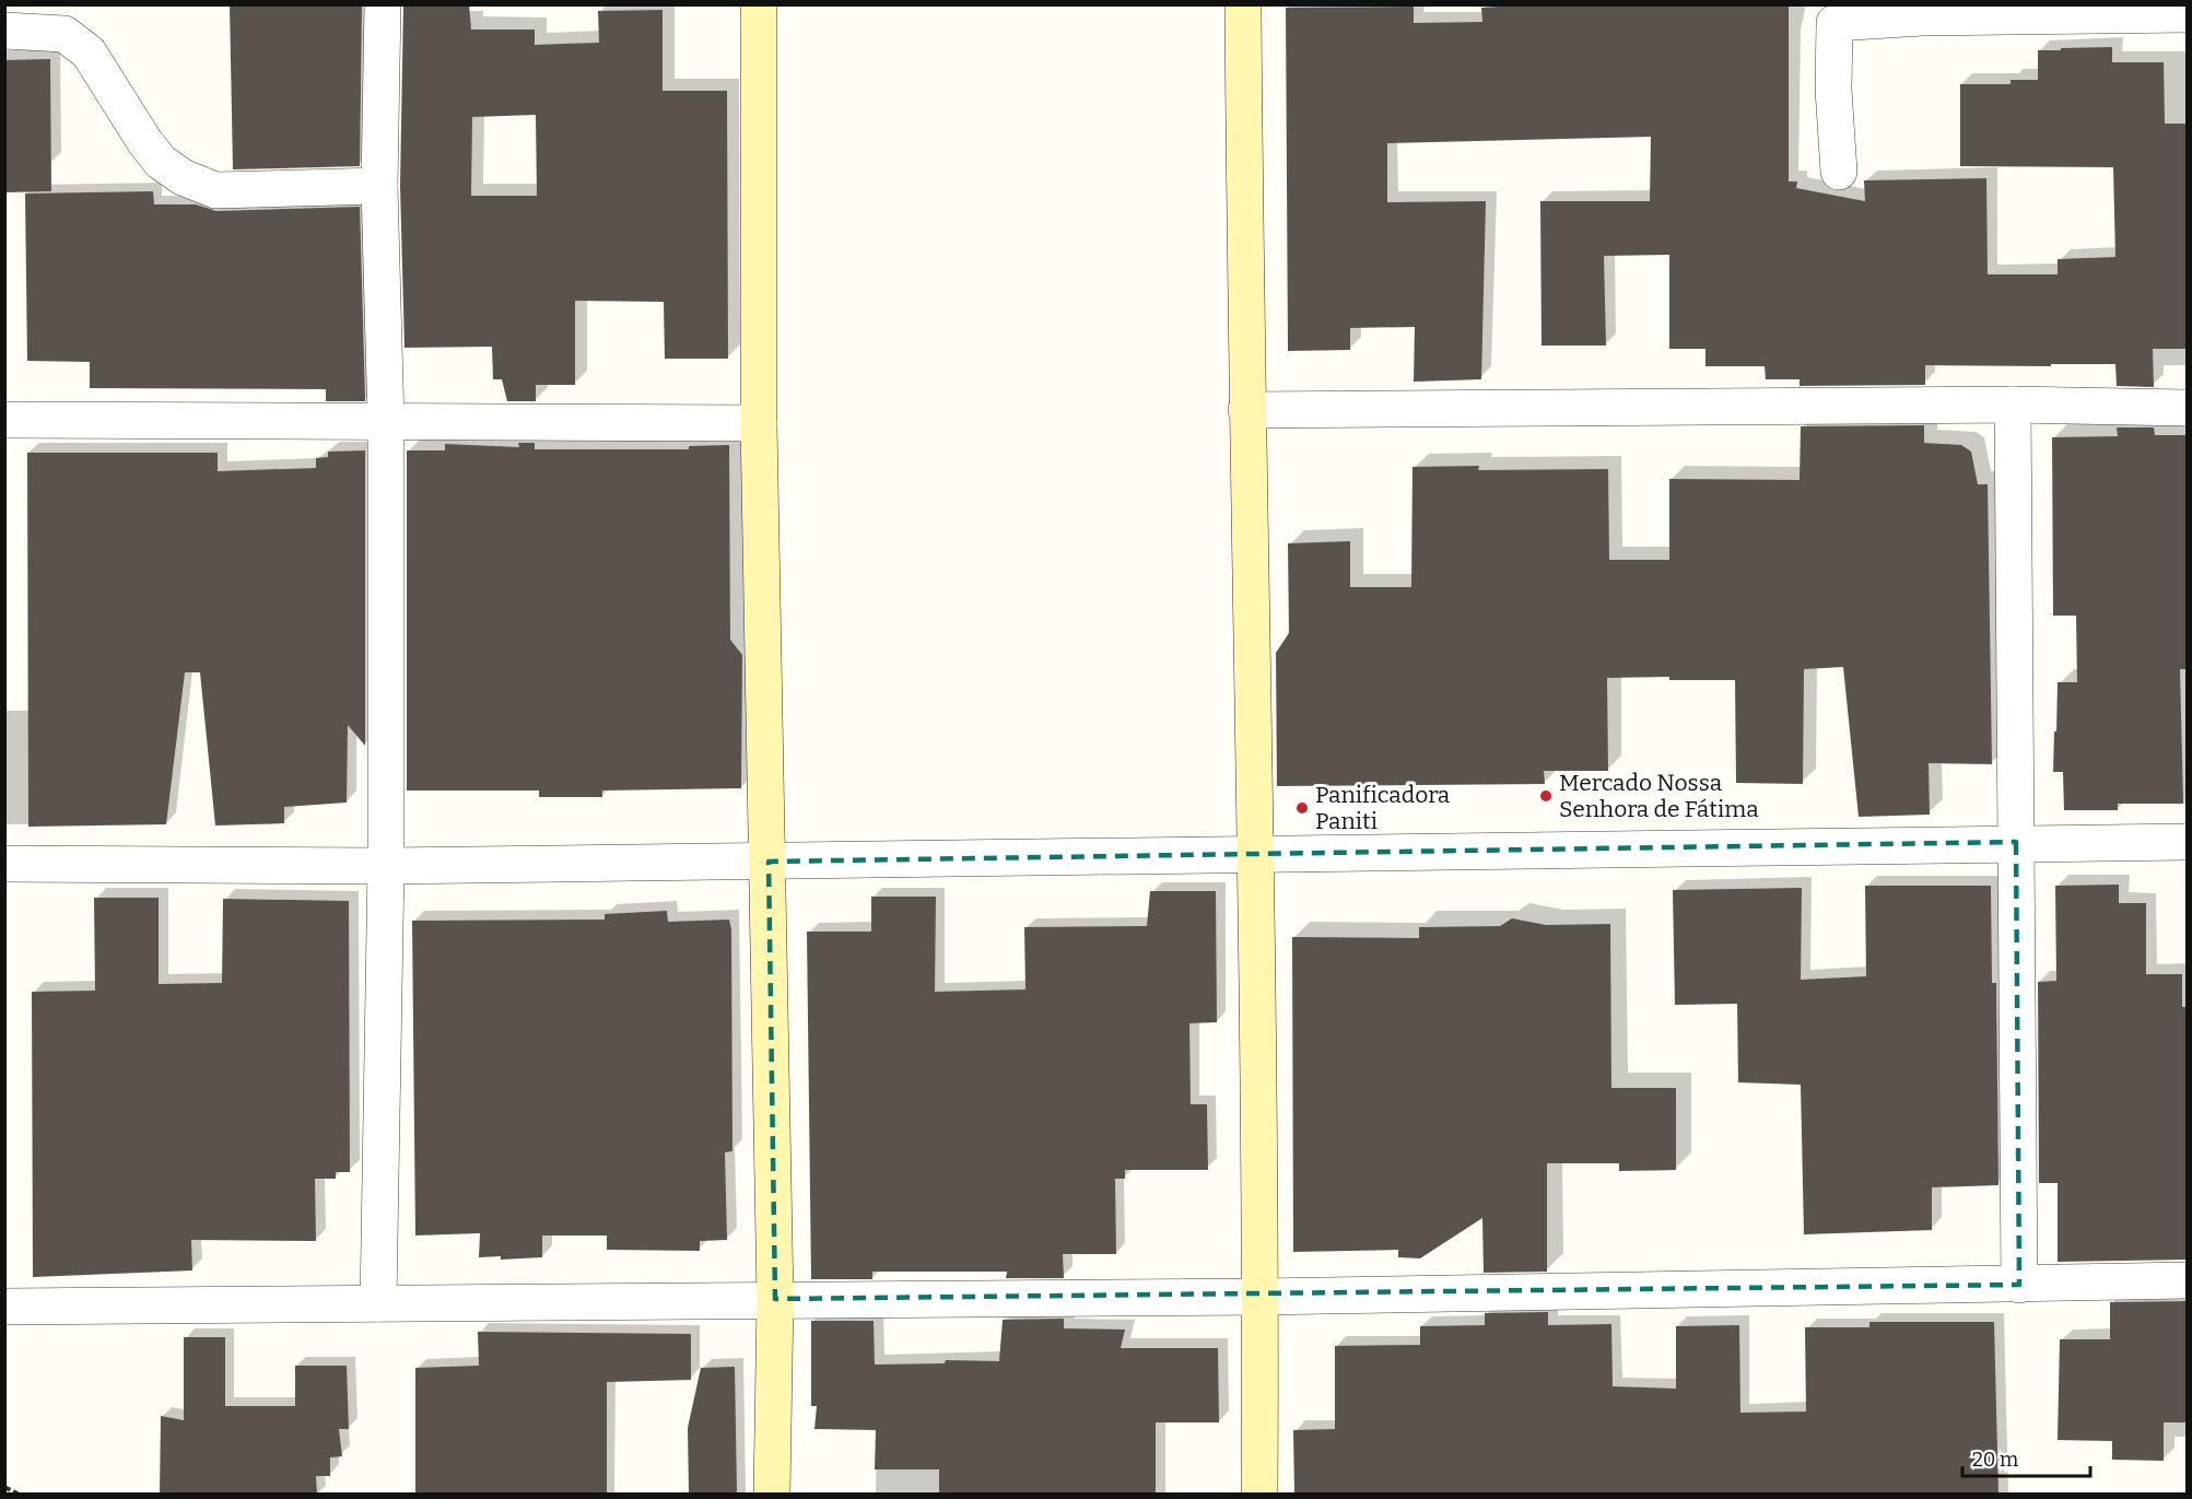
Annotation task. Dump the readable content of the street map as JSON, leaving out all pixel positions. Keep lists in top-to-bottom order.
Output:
{
  "places": ["Mercado Nossa Senhora de Fátima", "Panificadora Paniti"],
  "scale_bar": "20 m"
}
